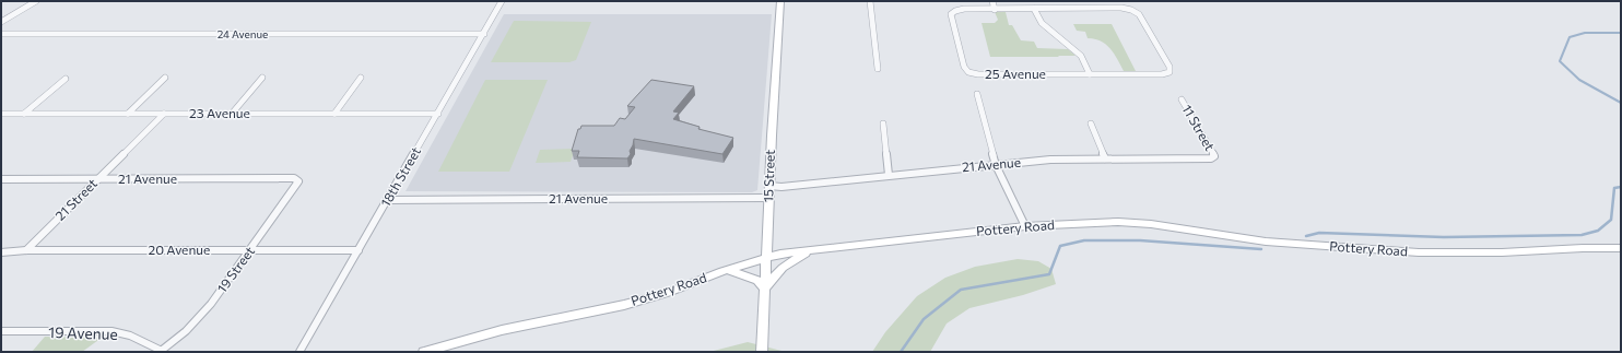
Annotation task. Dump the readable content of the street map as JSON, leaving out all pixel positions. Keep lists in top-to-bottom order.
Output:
{
  "streets": {
    "street": [
      "24 Avenue",
      "25 Avenue",
      "23 Avenue",
      "11 Street",
      "21 Avenue",
      "15 Street",
      "18th Street",
      "21 Street",
      "Pottery Road",
      "20 Avenue",
      "19 Street",
      "19 Avenue"
    ]
  },
  "crossings": [
    ["24 Avenue", "18th Street"],
    ["23 Avenue", "18th Street"],
    ["23 Avenue", "21 Street"],
    ["11 Street", "21 Avenue"],
    ["21 Avenue", "15 Street"],
    ["21 Avenue", "18th Street"],
    ["21 Avenue", "21 Street"],
    ["21 Avenue", "19 Street"],
    ["15 Street", "Pottery Road"],
    ["18th Street", "20 Avenue"],
    ["21 Street", "20 Avenue"],
    ["20 Avenue", "19 Street"],
    ["19 Street", "19 Avenue"]
  ]
}
